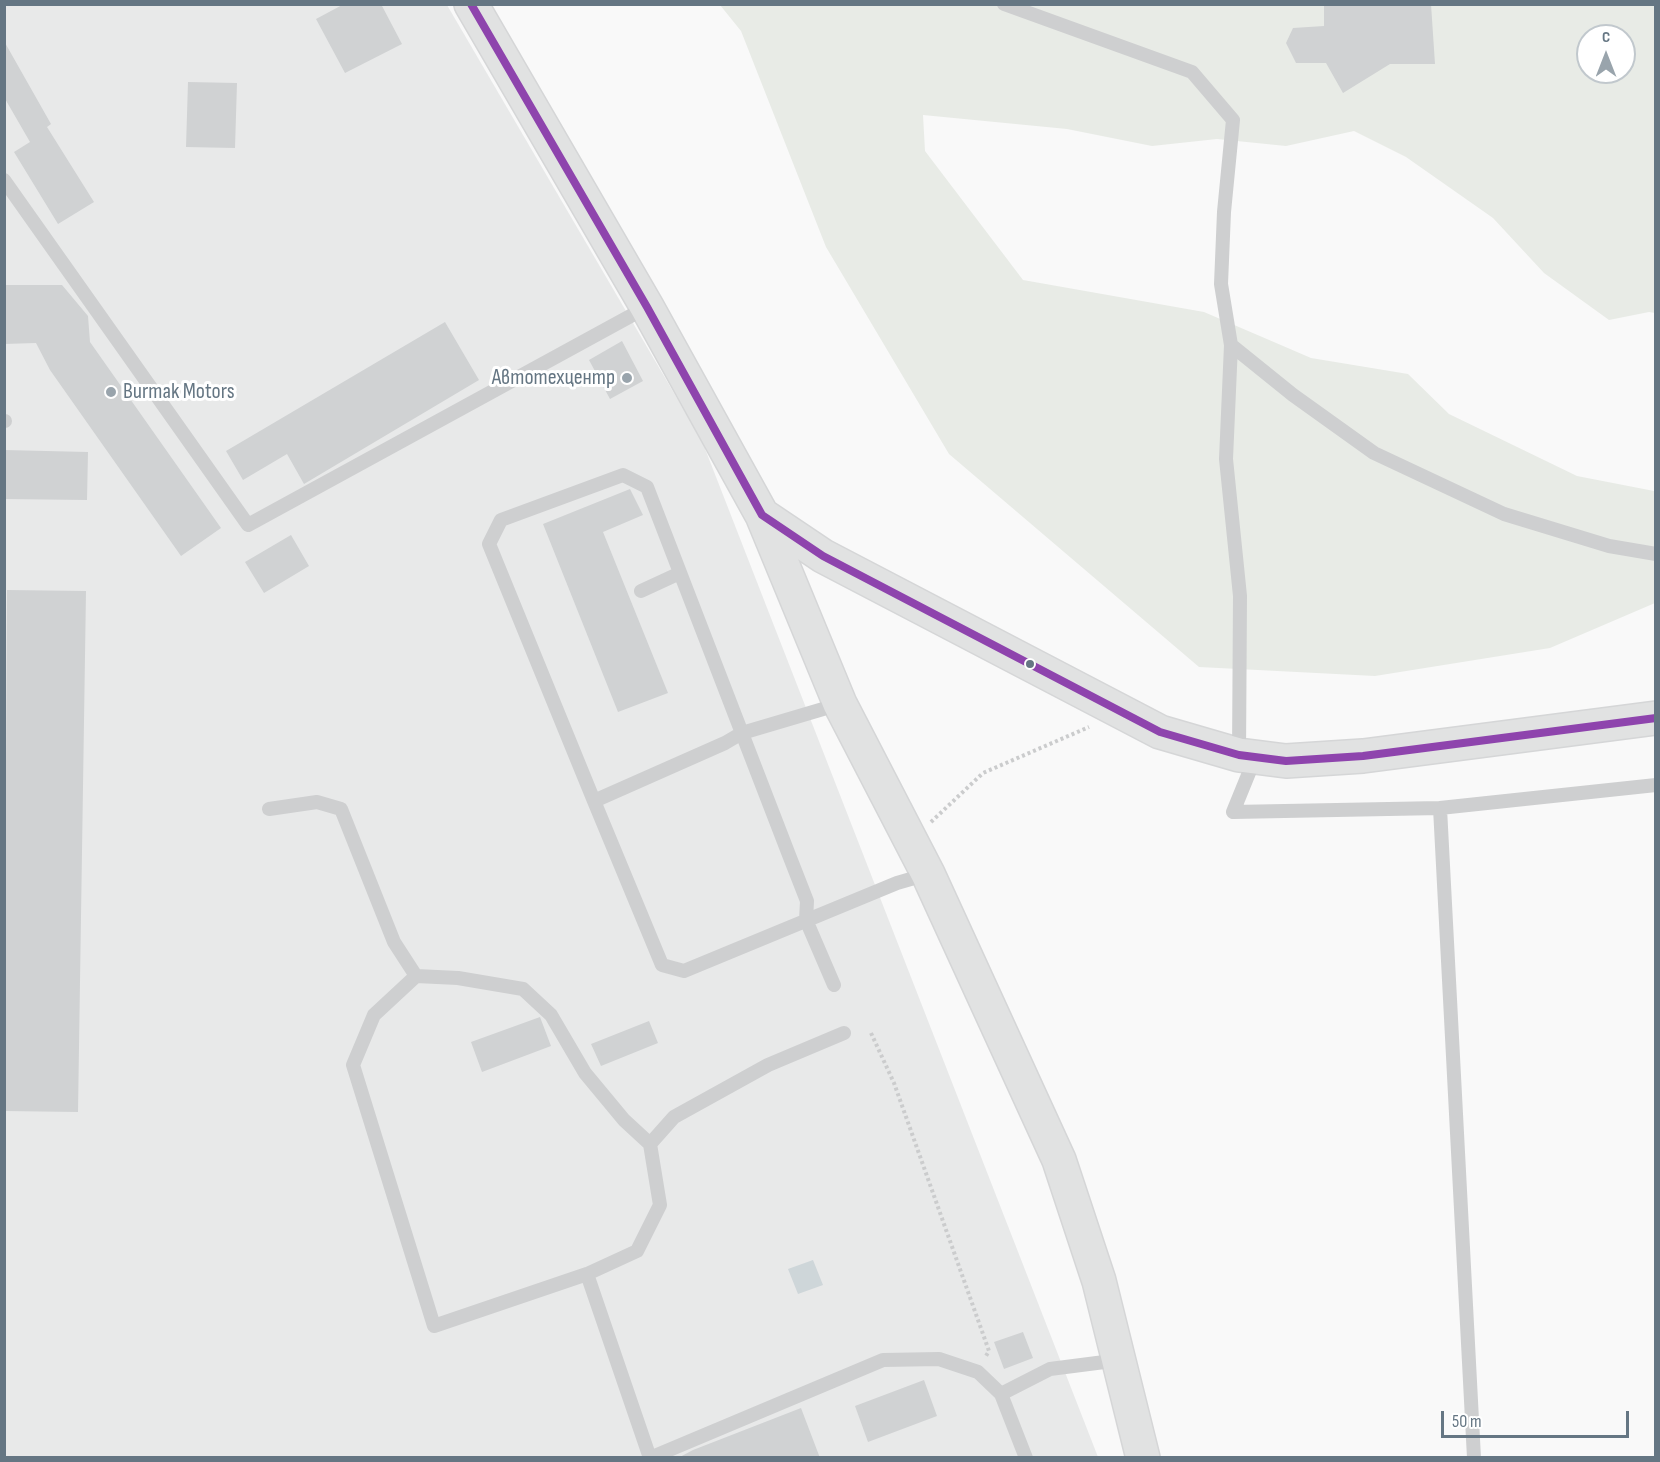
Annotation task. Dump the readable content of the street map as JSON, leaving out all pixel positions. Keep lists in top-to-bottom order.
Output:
{
  "places": ["Автотехцентр", "Burmak Motors"],
  "scale_bar": "50 m",
  "north": "top"
}
